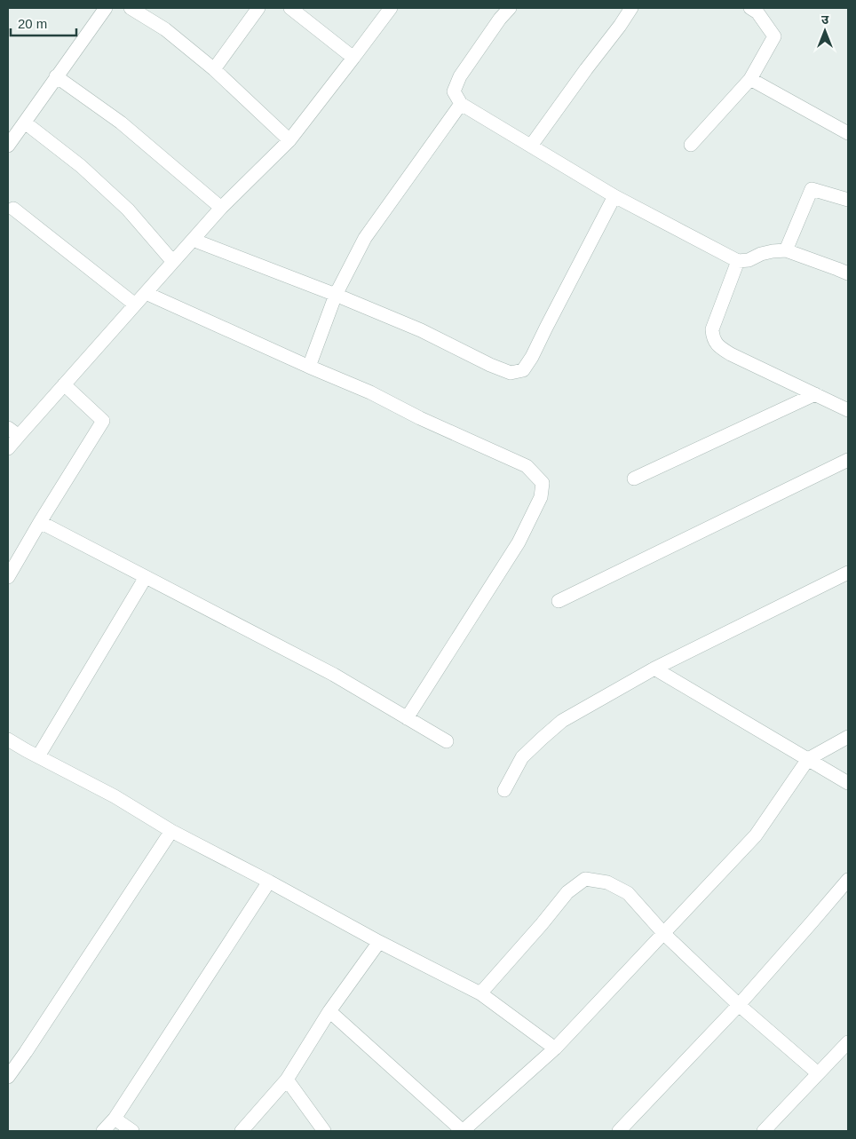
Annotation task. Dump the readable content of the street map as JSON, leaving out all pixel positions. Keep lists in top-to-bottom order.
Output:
{
  "scale_bar": "20 m",
  "north": "top"
}
